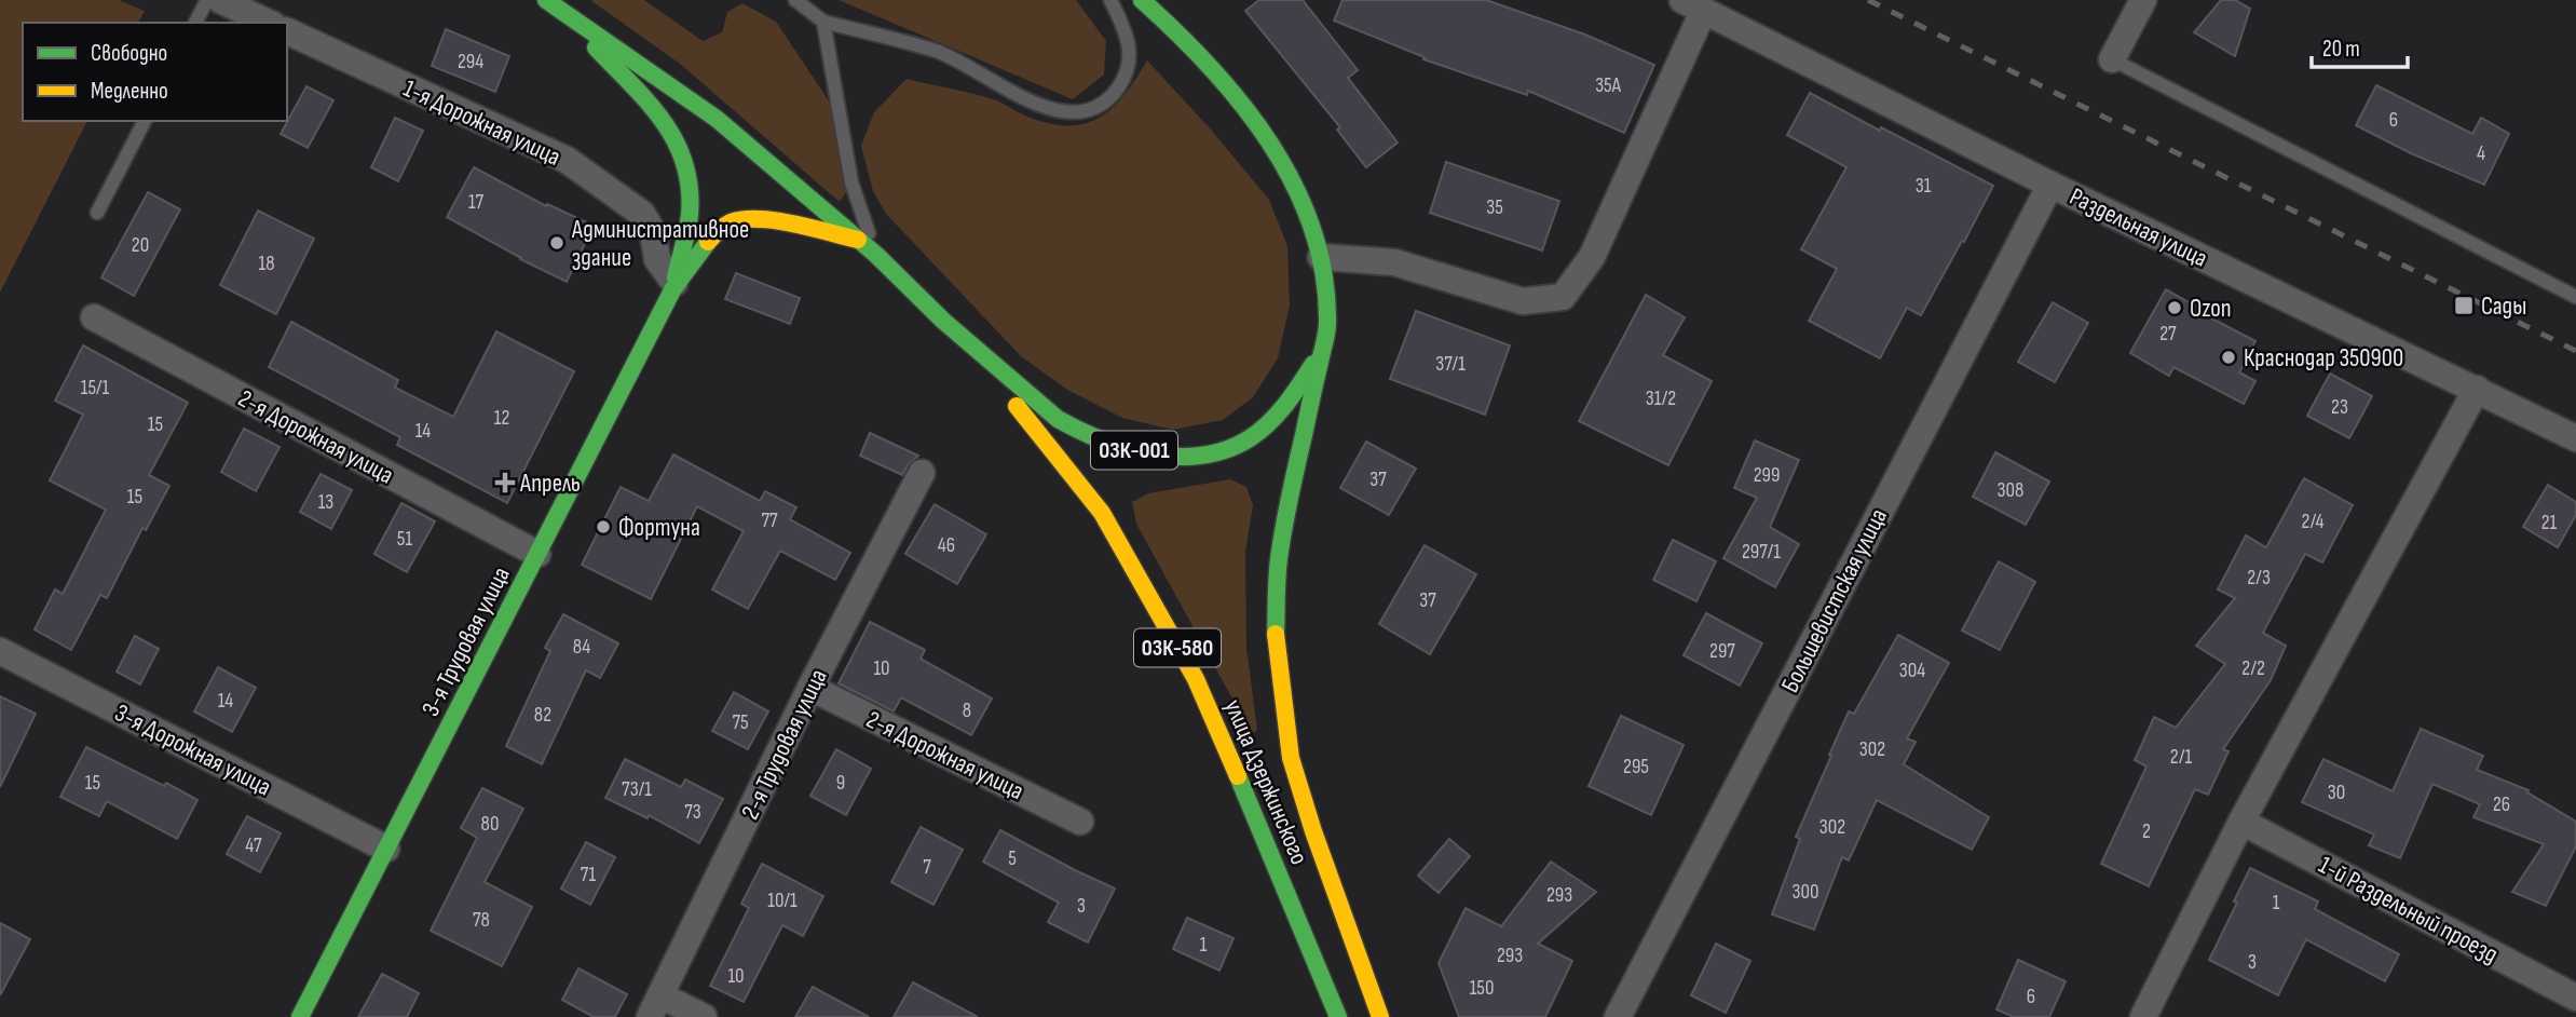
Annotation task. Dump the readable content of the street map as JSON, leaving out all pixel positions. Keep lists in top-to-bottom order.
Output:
{
  "streets": {
    "main road": [
      "03К-001",
      "3-я Трудовая улица",
      "03К-580",
      "улица Дзержинского"
    ],
    "street": [
      "1-я Дорожная улица",
      "Раздельная улица",
      "2-я Дорожная улица",
      "Большевистская улица",
      "2-я Трудовая улица",
      "3-я Дорожная улица",
      "1-й Раздельный проезд"
    ]
  },
  "crossings": [
    ["1-я Дорожная улица", "03К-001"],
    ["1-я Дорожная улица", "3-я Трудовая улица"],
    ["Раздельная улица", "03К-001"],
    ["Раздельная улица", "Большевистская улица"],
    ["2-я Дорожная улица", "3-я Трудовая улица"],
    ["2-я Дорожная улица", "2-я Трудовая улица"],
    ["03К-001", "3-я Трудовая улица"],
    ["03К-001", "улица Дзержинского"],
    ["3-я Трудовая улица", "3-я Дорожная улица"]
  ],
  "places": {
    "other": [
      "Административное здание",
      "Ozon",
      "Краснодар 350900",
      "Фортуна"
    ],
    "transit": ["Сады"],
    "health": ["Апрель"]
  },
  "house_numbers": [
    "294",
    "35А",
    "6",
    "4",
    "31",
    "17",
    "35",
    "20",
    "18",
    "27",
    "37/1",
    "15/1",
    "31/2",
    "23",
    "12",
    "15",
    "14",
    "299",
    "37",
    "308",
    "15",
    "13",
    "77",
    "2/4",
    "21",
    "51",
    "46",
    "297/1",
    "2/3",
    "37",
    "84",
    "297",
    "10",
    "2/2",
    "304",
    "14",
    "8",
    "82",
    "75",
    "302",
    "2/1",
    "295",
    "15",
    "9",
    "73/1",
    "30",
    "26",
    "73",
    "80",
    "302",
    "2",
    "47",
    "5",
    "7",
    "71",
    "300",
    "293",
    "10/1",
    "1",
    "3",
    "78",
    "1",
    "293",
    "3",
    "10",
    "150",
    "6"
  ],
  "legend": ["Свободно", "Медленно"],
  "scale_bar": "20 m"
}
